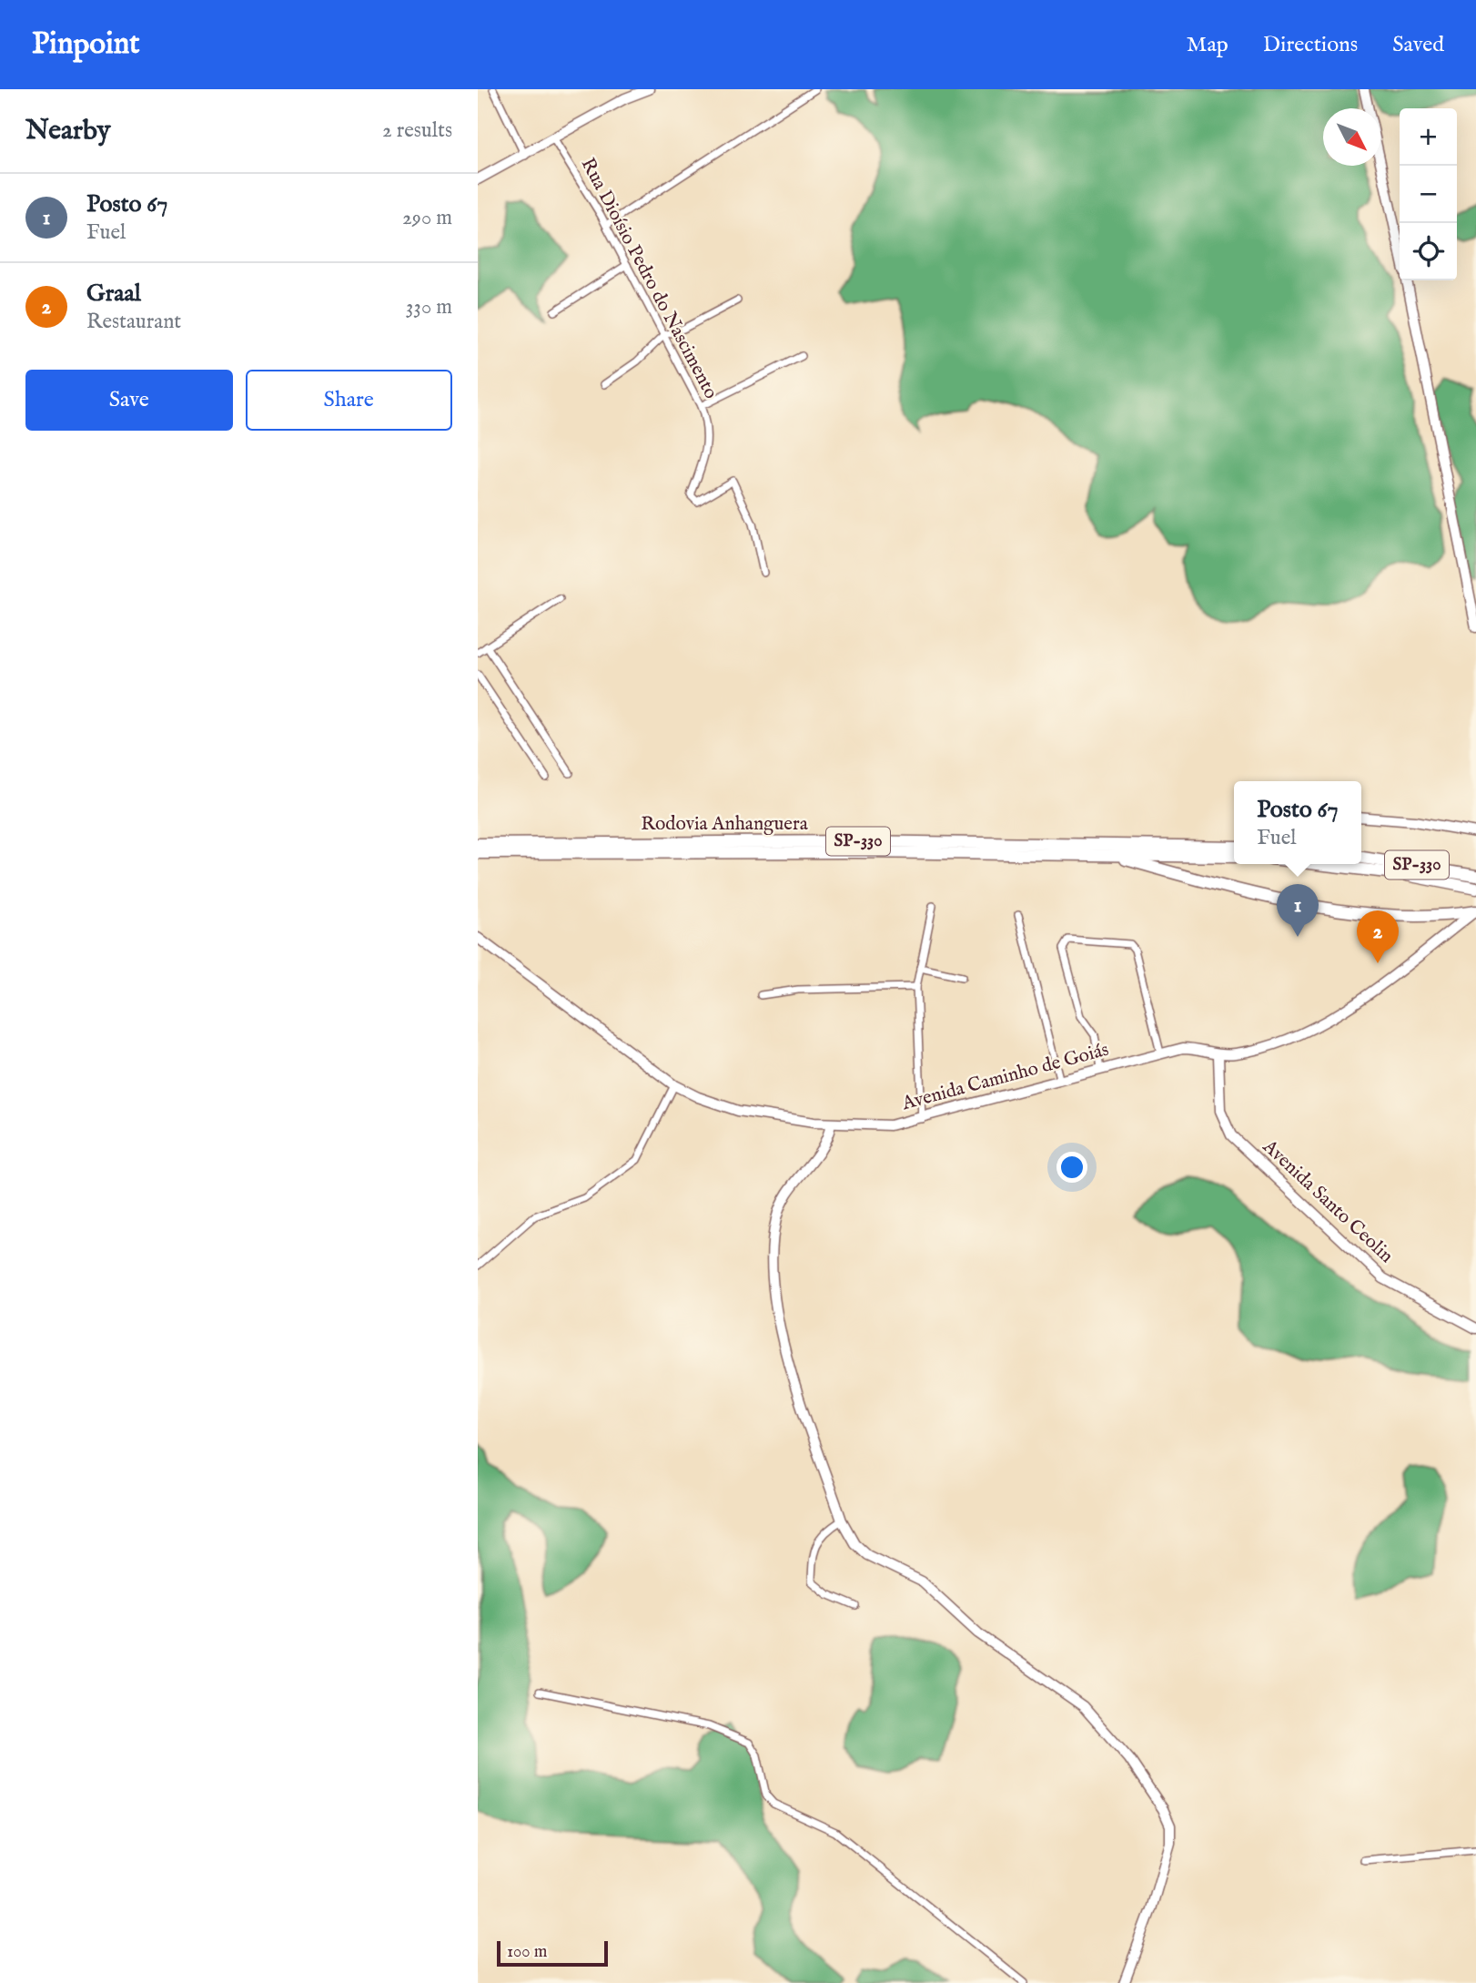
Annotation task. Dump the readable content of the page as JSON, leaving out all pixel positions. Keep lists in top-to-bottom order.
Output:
{
  "streets": {
    "highway": ["Rodovia Anhanguera", "SP-330"],
    "street": ["Rua Dioísio Pedro do Nascimento", "Avenida Caminho de Goiás", "Avenida Santo Ceolin"]
  },
  "crossings": [
    ["Avenida Caminho de Goiás", "Avenida Santo Ceolin"]
  ],
  "scale_bar": "100 m",
  "north": "bottom right",
  "page": {
    "header": "Pinpoint",
    "nav": ["Map", "Directions", "Saved"],
    "heading": ["Nearby", "2 results"],
    "map_buttons": ["+", "−"],
    "list": [
      {
        "mark": "1",
        "name": "Posto 67",
        "note": "Fuel",
        "value": "290 m"
      },
      {
        "mark": "2",
        "name": "Graal",
        "note": "Restaurant",
        "value": "330 m"
      }
    ],
    "buttons": ["Save", "Share"],
    "popup": ["Posto 67", "Fuel"],
    "pins": ["1", "2"],
    "scale": "100 m"
  }
}
